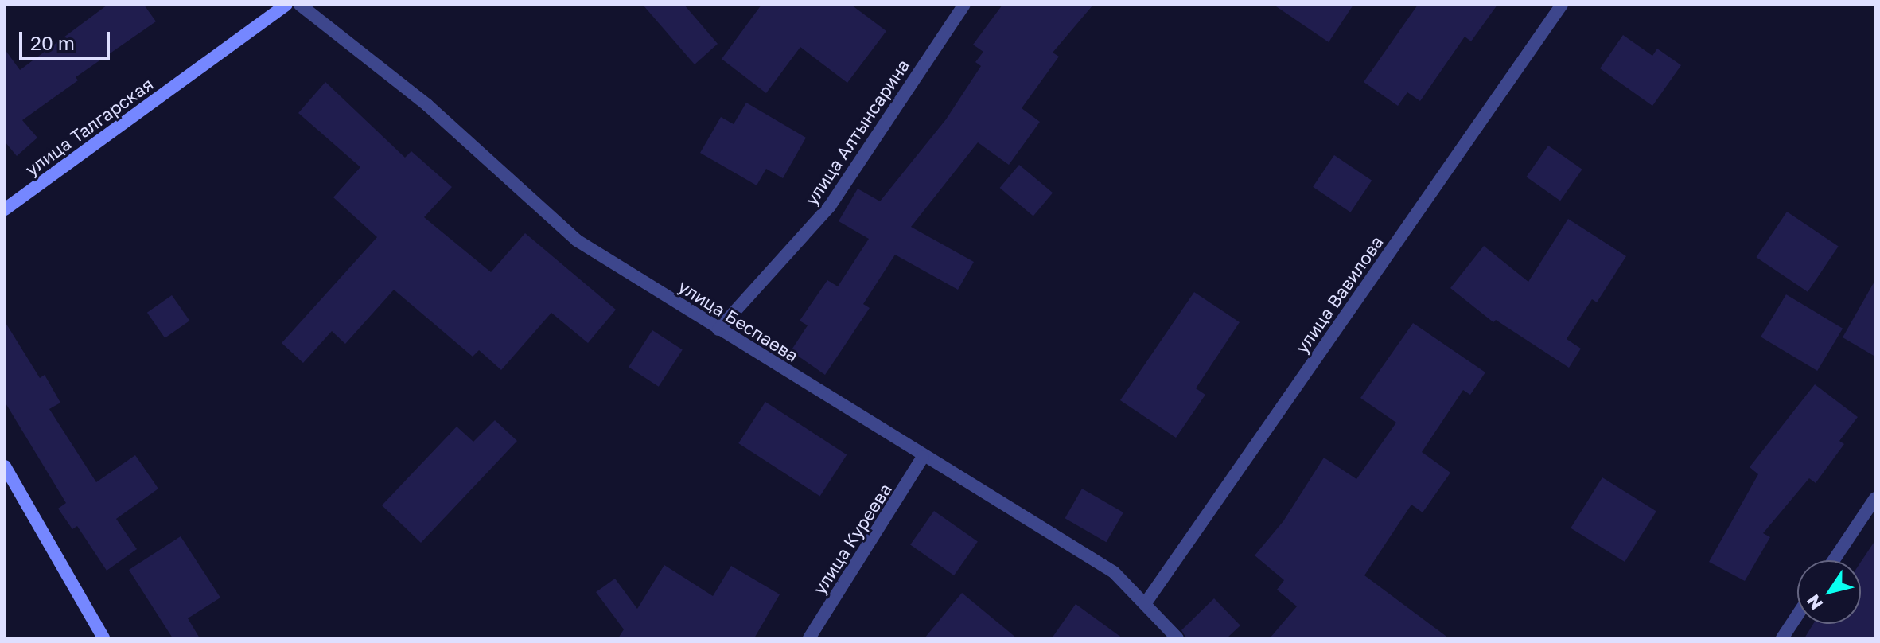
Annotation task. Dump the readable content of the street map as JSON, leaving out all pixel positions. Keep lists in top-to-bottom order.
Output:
{
  "streets": {
    "street": [
      "улица Талгарская",
      "улица Алтынсарина",
      "улица Вавилова",
      "улица Беспаева",
      "улица Куреева"
    ]
  },
  "crossings": [
    ["улица Алтынсарина", "улица Беспаева"],
    ["улица Вавилова", "улица Беспаева"],
    ["улица Беспаева", "улица Куреева"]
  ],
  "scale_bar": "20 m",
  "north": "bottom left"
}
